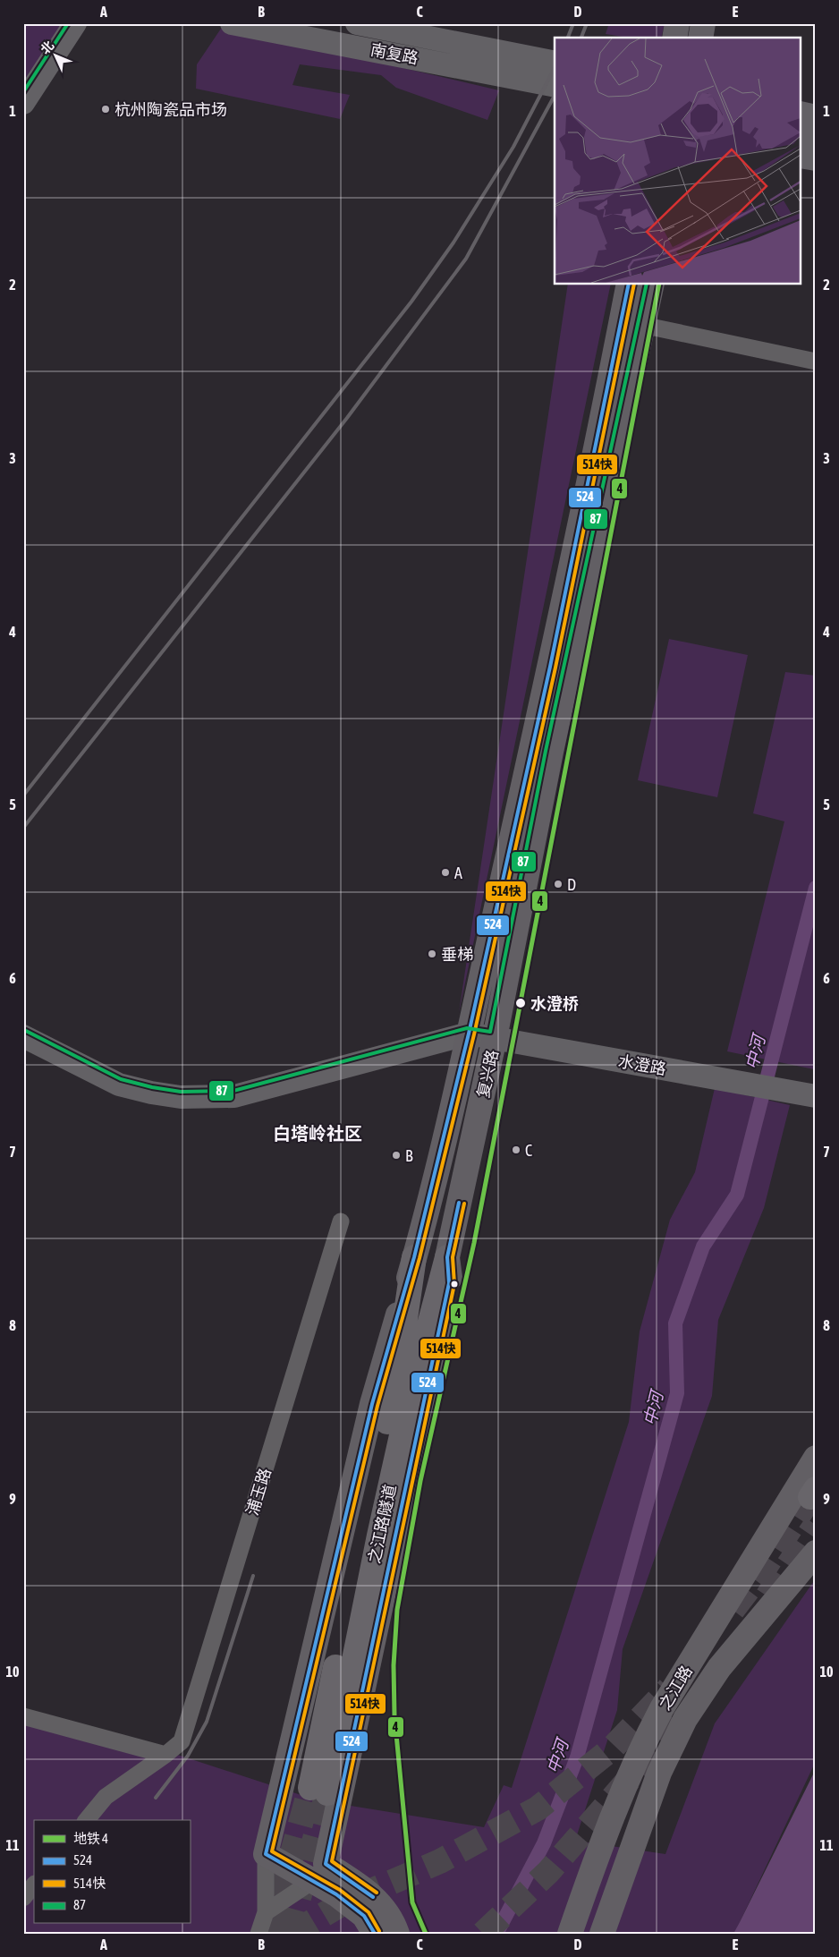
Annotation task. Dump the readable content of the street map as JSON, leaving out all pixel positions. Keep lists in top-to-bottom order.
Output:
{
  "streets": {
    "highway": ["之江路隧道"],
    "main road": ["复兴路", "之江路"],
    "street": ["南复路", "水澄路", "浦玉路"]
  },
  "crossings": [
    ["水澄路", "复兴路"],
    ["复兴路", "之江路隧道"]
  ],
  "districts": ["白塔岭社区"],
  "water": ["中河"],
  "places": [
    "杭州陶瓷品市场",
    "A",
    "D",
    "垂梯",
    "水澄桥",
    "C",
    "B"
  ],
  "lines": [
    "transit line 87",
    "metro line 4",
    "transit line 524",
    "transit line 514快"
  ],
  "legend": [
    "地铁 4",
    "524",
    "514快",
    "87"
  ],
  "north": "top left",
  "grid": {
    "columns": [
      "A",
      "B",
      "C",
      "D",
      "E"
    ],
    "rows": [
      "1",
      "2",
      "3",
      "4",
      "5",
      "6",
      "7",
      "8",
      "9",
      "10",
      "11"
    ]
  }
}
